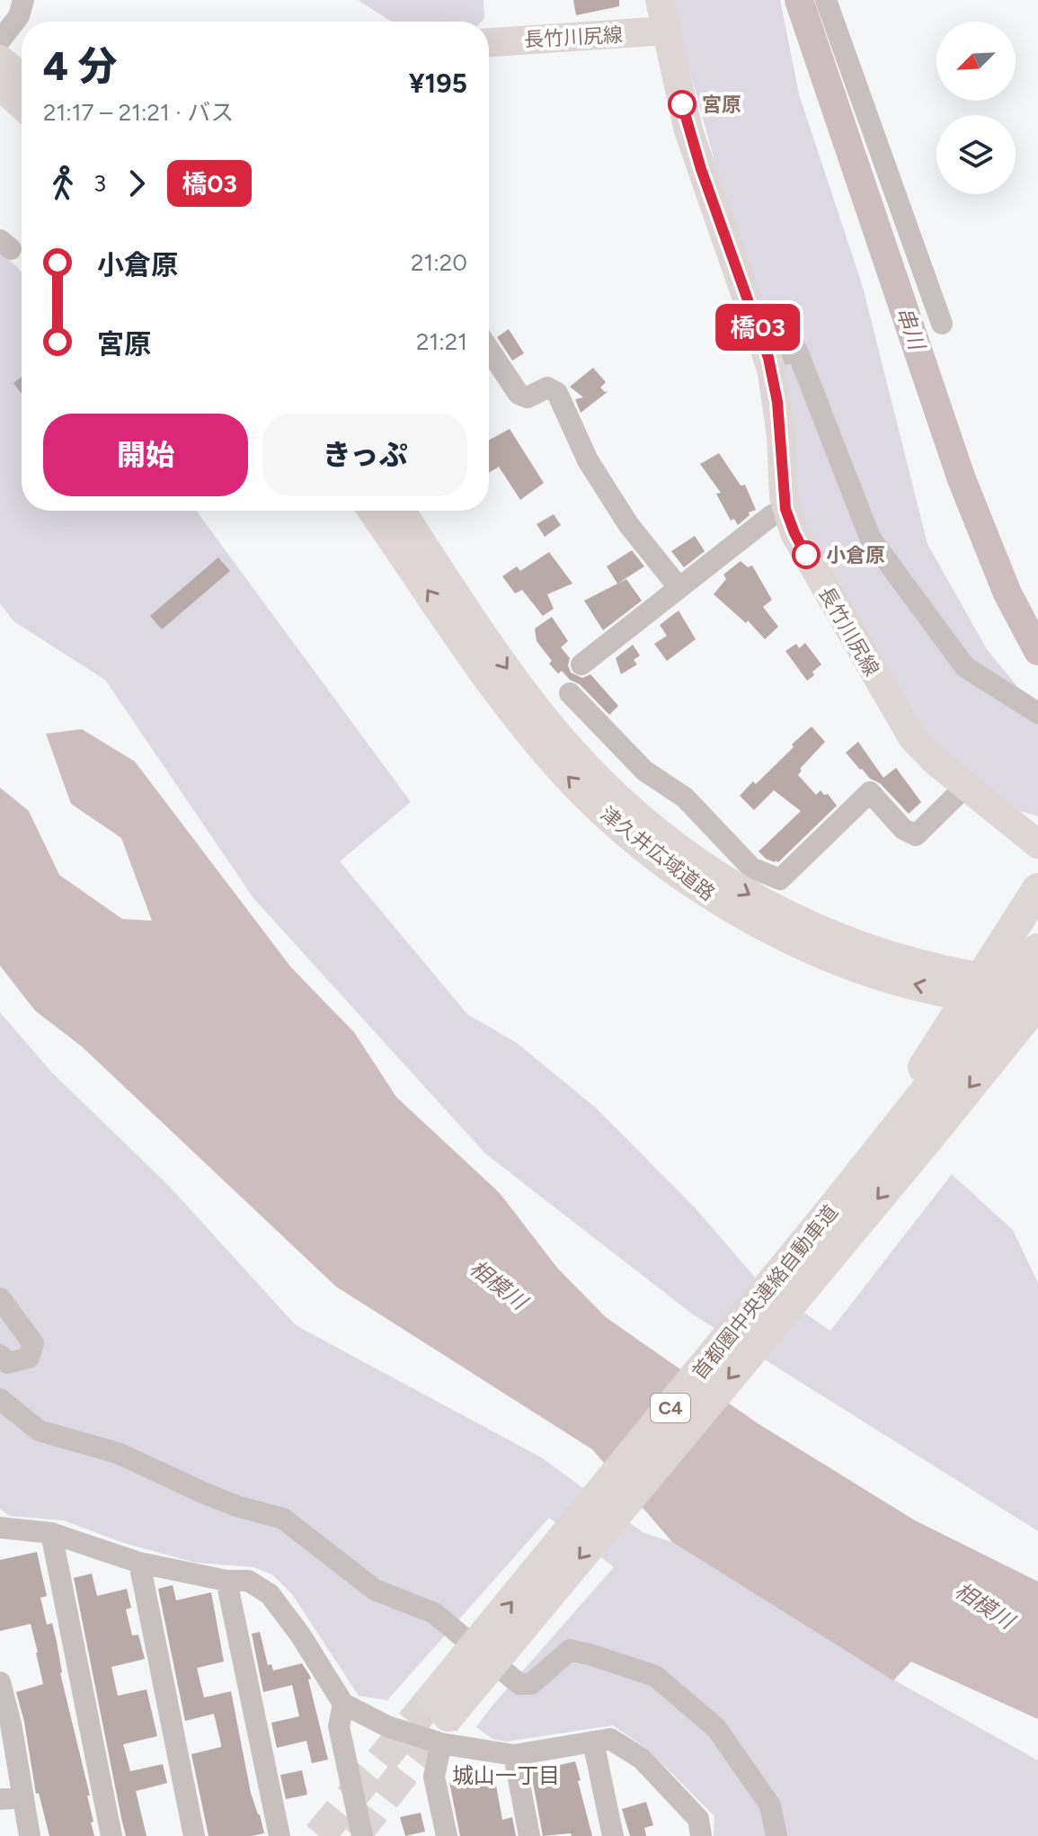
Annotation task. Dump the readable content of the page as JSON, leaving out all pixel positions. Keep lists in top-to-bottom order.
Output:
{
  "streets": {
    "highway": ["首都圏中央連絡自動車道", "C4"],
    "main road": ["長竹川尻線", "津久井広域道路"]
  },
  "crossings": [
    ["津久井広域道路", "首都圏中央連絡自動車道"]
  ],
  "districts": ["城山一丁目"],
  "water": ["串川", "相模川"],
  "places": ["宮原", "小倉原"],
  "lines": ["bus line 橋03"],
  "north": "bottom left",
  "page": {
    "on_map": "橋03",
    "heading": ["4 分", "21:17 – 21:21 · バス", "¥195"],
    "legs": ["3", "橋03"],
    "list": [
      {
        "name": "小倉原",
        "value": "21:20"
      },
      {
        "name": "宮原",
        "value": "21:21"
      }
    ],
    "buttons": ["開始", "きっぷ"]
  }
}
